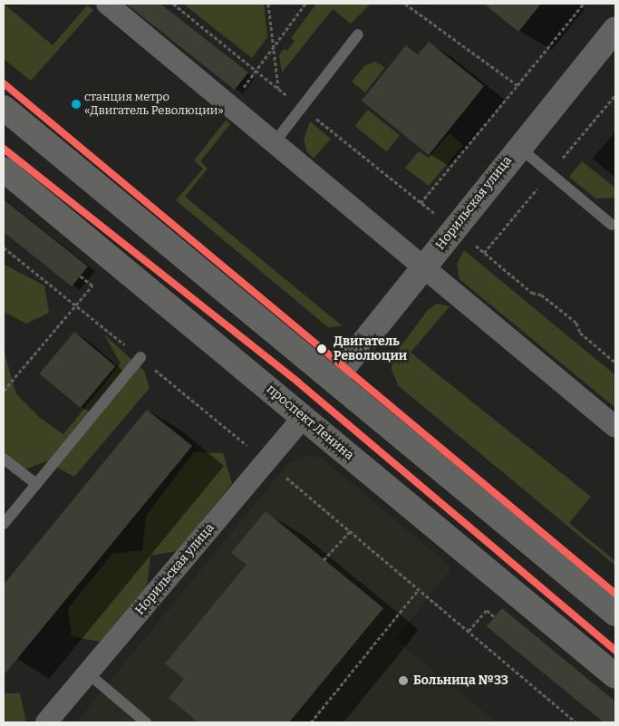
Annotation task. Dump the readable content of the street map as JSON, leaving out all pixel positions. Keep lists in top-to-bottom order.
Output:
{
  "streets": {
    "main road": ["проспект Ленина"],
    "street": ["Норильская улица"]
  },
  "crossings": [
    ["Норильская улица", "проспект Ленина"]
  ],
  "places": ["станция метро «Двигатель Революции»", "Двигатель Революции", "Больница №33"]
}
